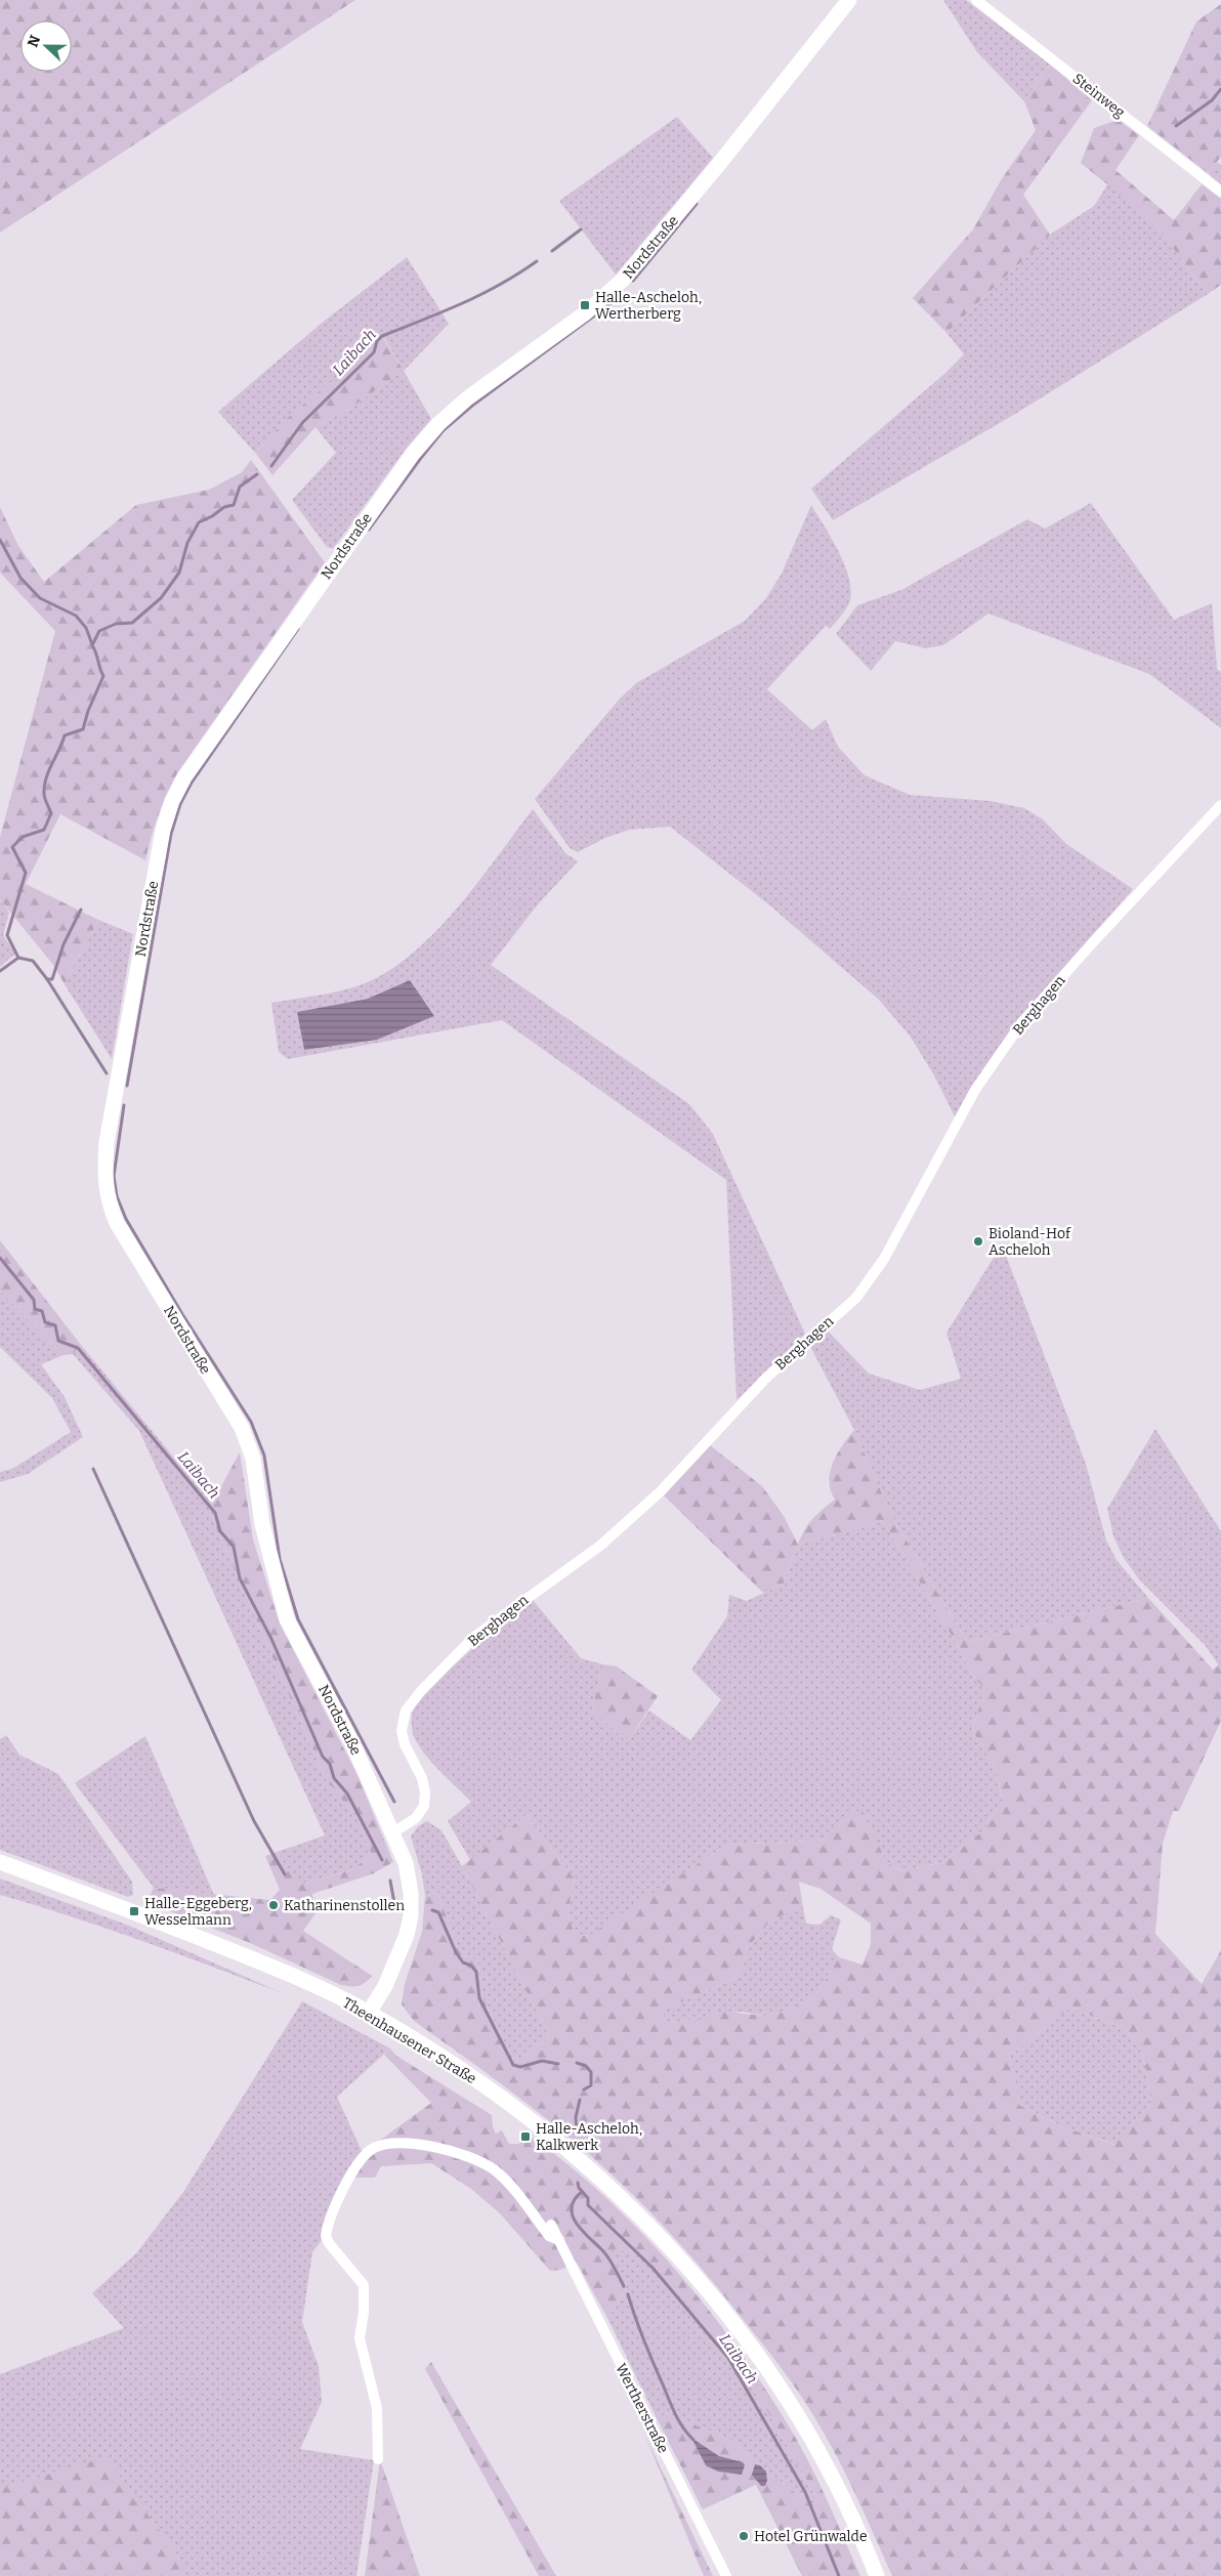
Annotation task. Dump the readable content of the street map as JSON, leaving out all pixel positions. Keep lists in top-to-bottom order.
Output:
{
  "streets": {
    "street": [
      "Steinweg",
      "Nordstraße",
      "Berghagen",
      "Theenhausener Straße",
      "Wertherstraße"
    ]
  },
  "crossings": [
    ["Nordstraße", "Berghagen"],
    ["Nordstraße", "Theenhausener Straße"]
  ],
  "water": ["Laibach"],
  "places": {
    "transit": ["Halle-Ascheloh, Wertherberg", "Halle-Eggeberg, Wesselmann", "Halle-Ascheloh, Kalkwerk"],
    "other": ["Bioland-Hof Ascheloh", "Katharinenstollen", "Hotel Grünwalde"]
  },
  "north": "left"
}
